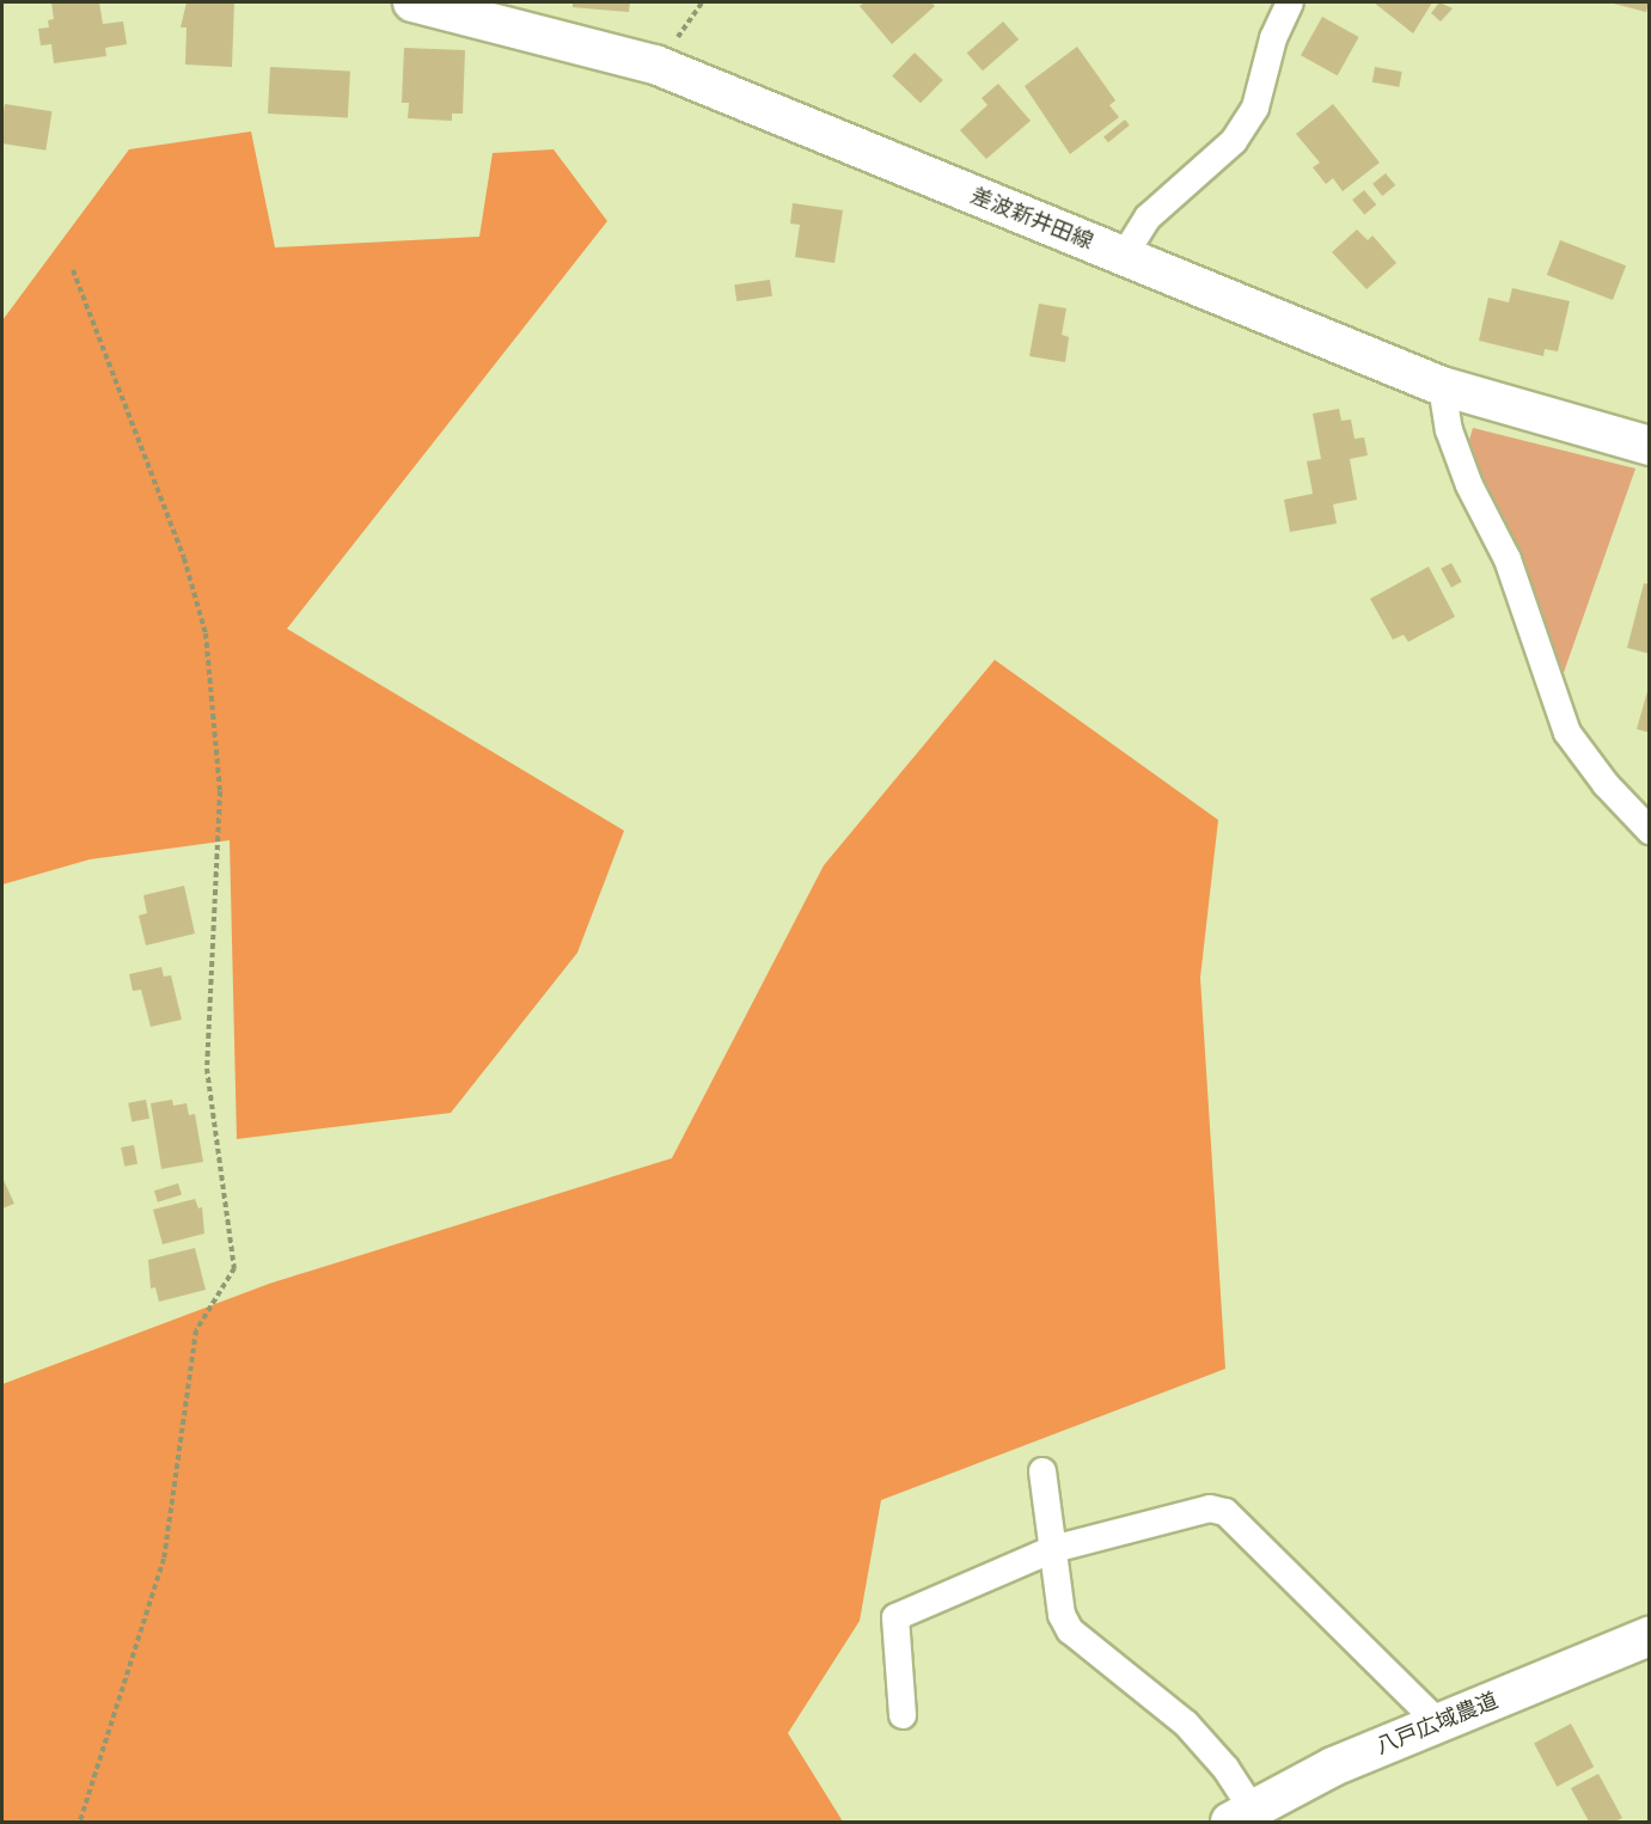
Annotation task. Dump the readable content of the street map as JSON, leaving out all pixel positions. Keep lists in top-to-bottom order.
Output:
{
  "streets": {
    "main road": ["差波新井田線", "八戸広域農道"]
  }
}
